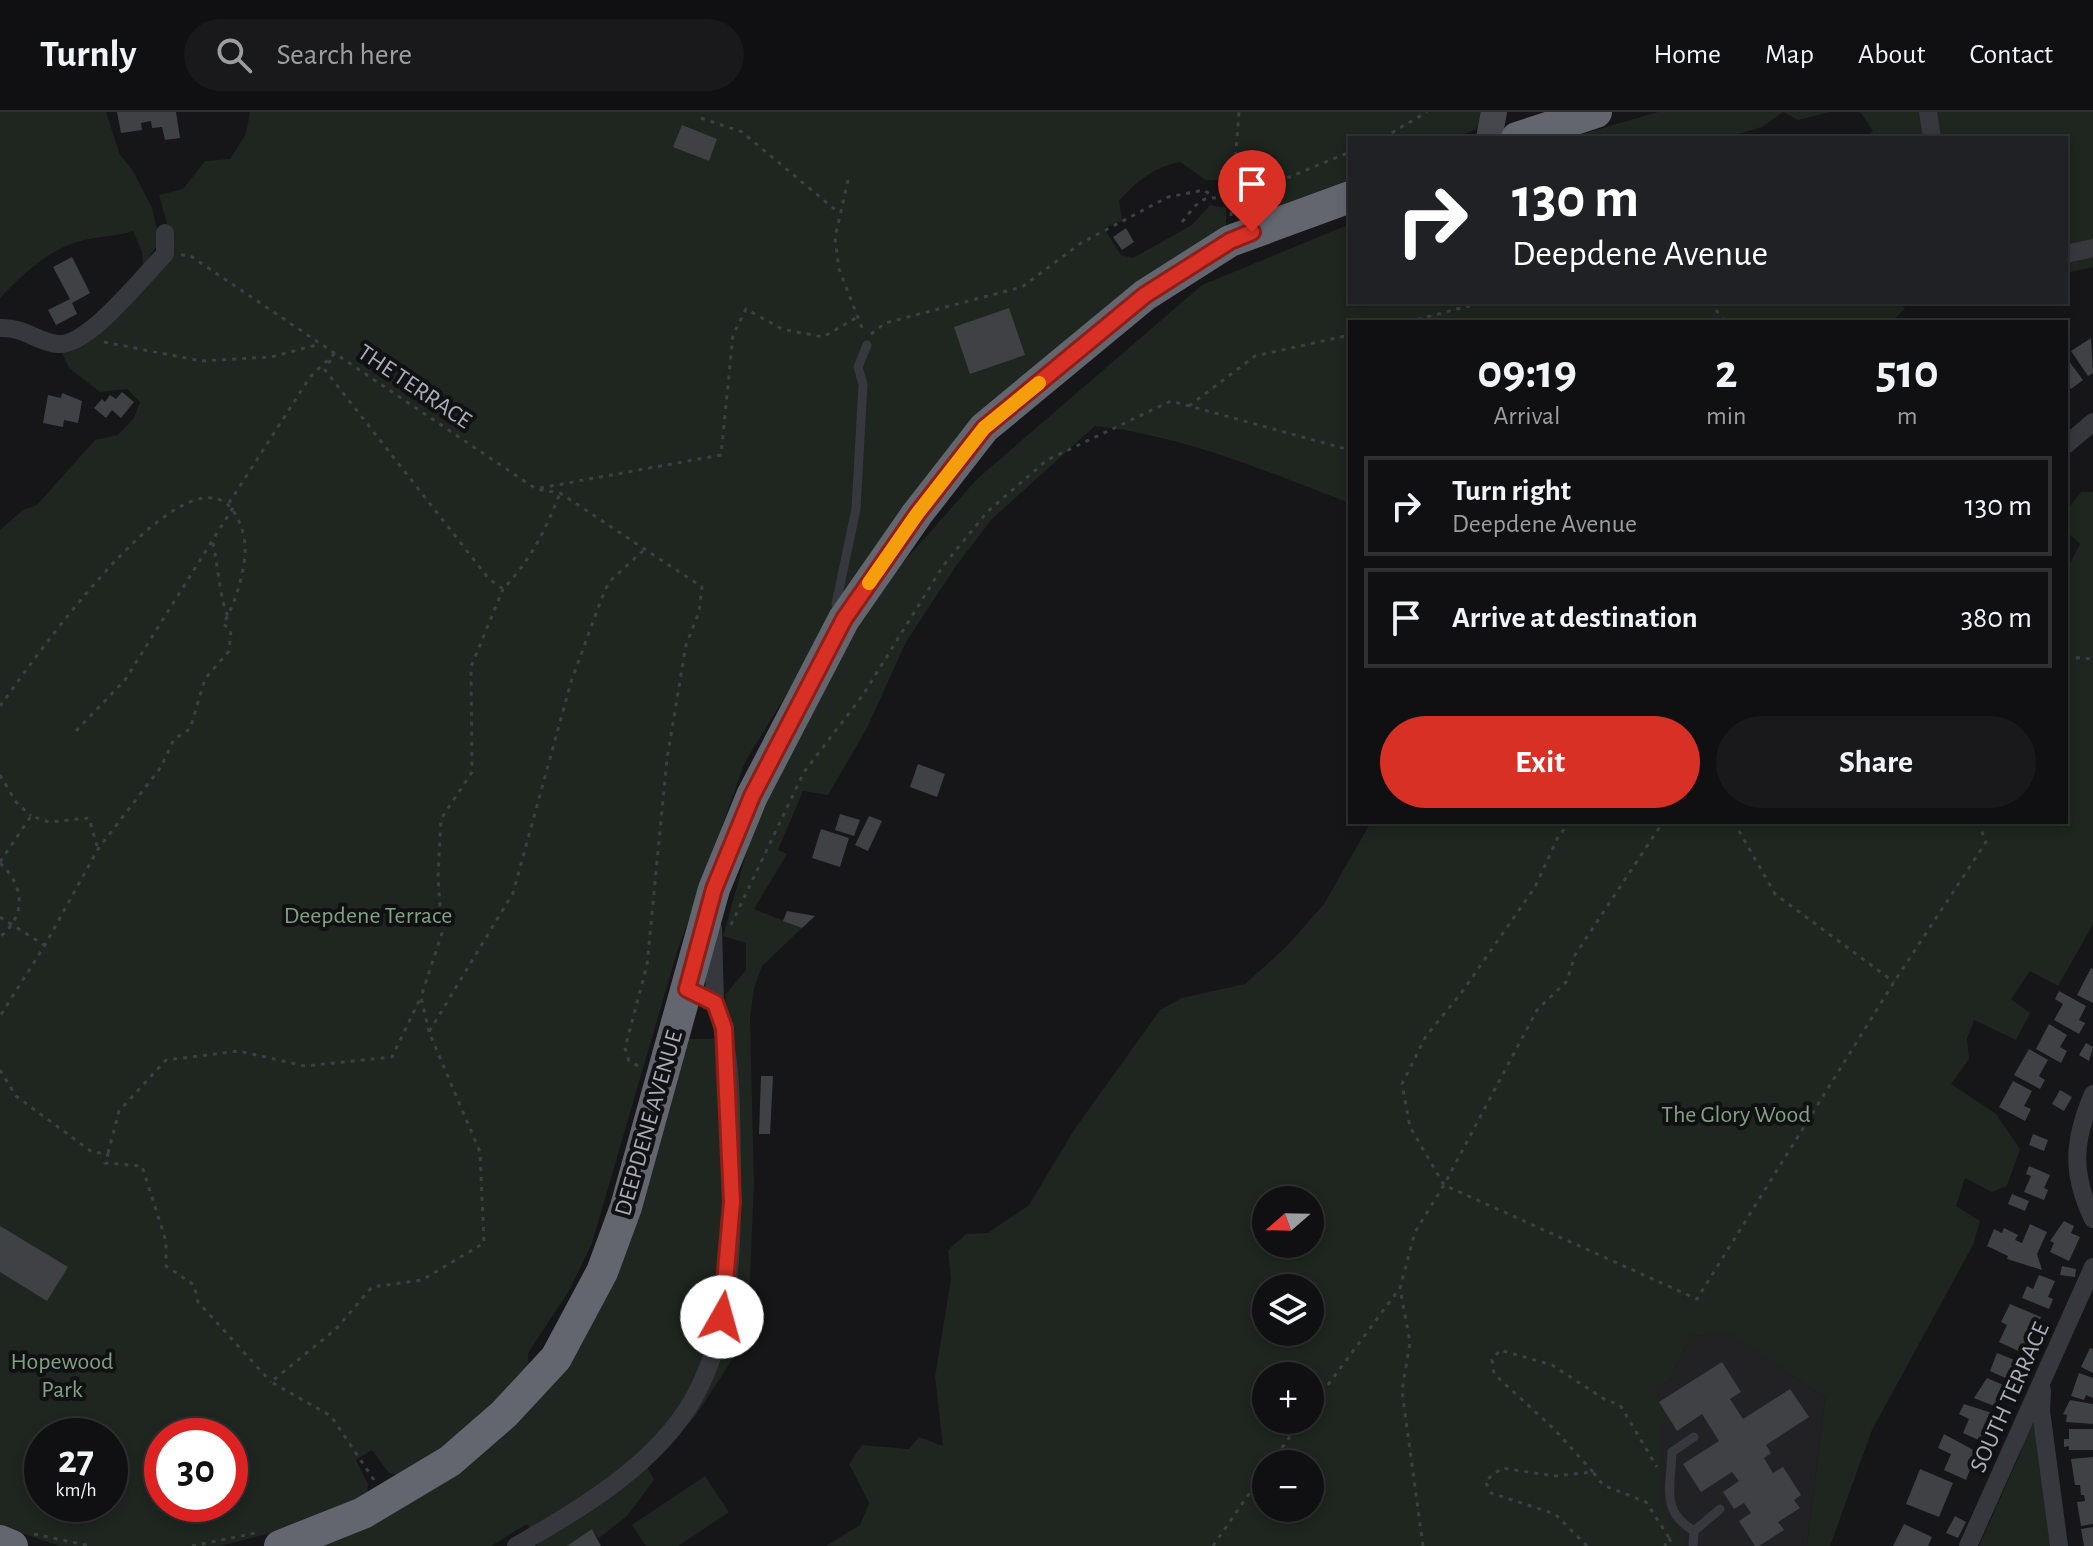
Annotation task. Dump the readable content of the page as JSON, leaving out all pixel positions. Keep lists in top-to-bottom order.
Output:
{
  "streets": {
    "highway": ["DEEPDENE AVENUE"],
    "street": ["SOUTH TERRACE"],
    "path": ["THE TERRACE"]
  },
  "parks": ["Deepdene Terrace", "The Glory Wood", "Hopewood Park"],
  "north": "left",
  "page": {
    "header": "Turnly",
    "search": "Search here",
    "nav": [
      "Home",
      "Map",
      "About",
      "Contact"
    ],
    "turn": ["130 m", "Deepdene Avenue"],
    "eta": [
      "09:19",
      "Arrival",
      "2",
      "min",
      "510",
      "m"
    ],
    "list": [
      {
        "name": "Turn right",
        "note": "Deepdene Avenue",
        "value": "130 m"
      },
      {
        "name": "Arrive at destination",
        "value": "380 m"
      }
    ],
    "buttons": ["Exit", "Share"],
    "map_buttons": ["+", "−"],
    "speed": "27 km/h",
    "limit": "30"
  }
}
